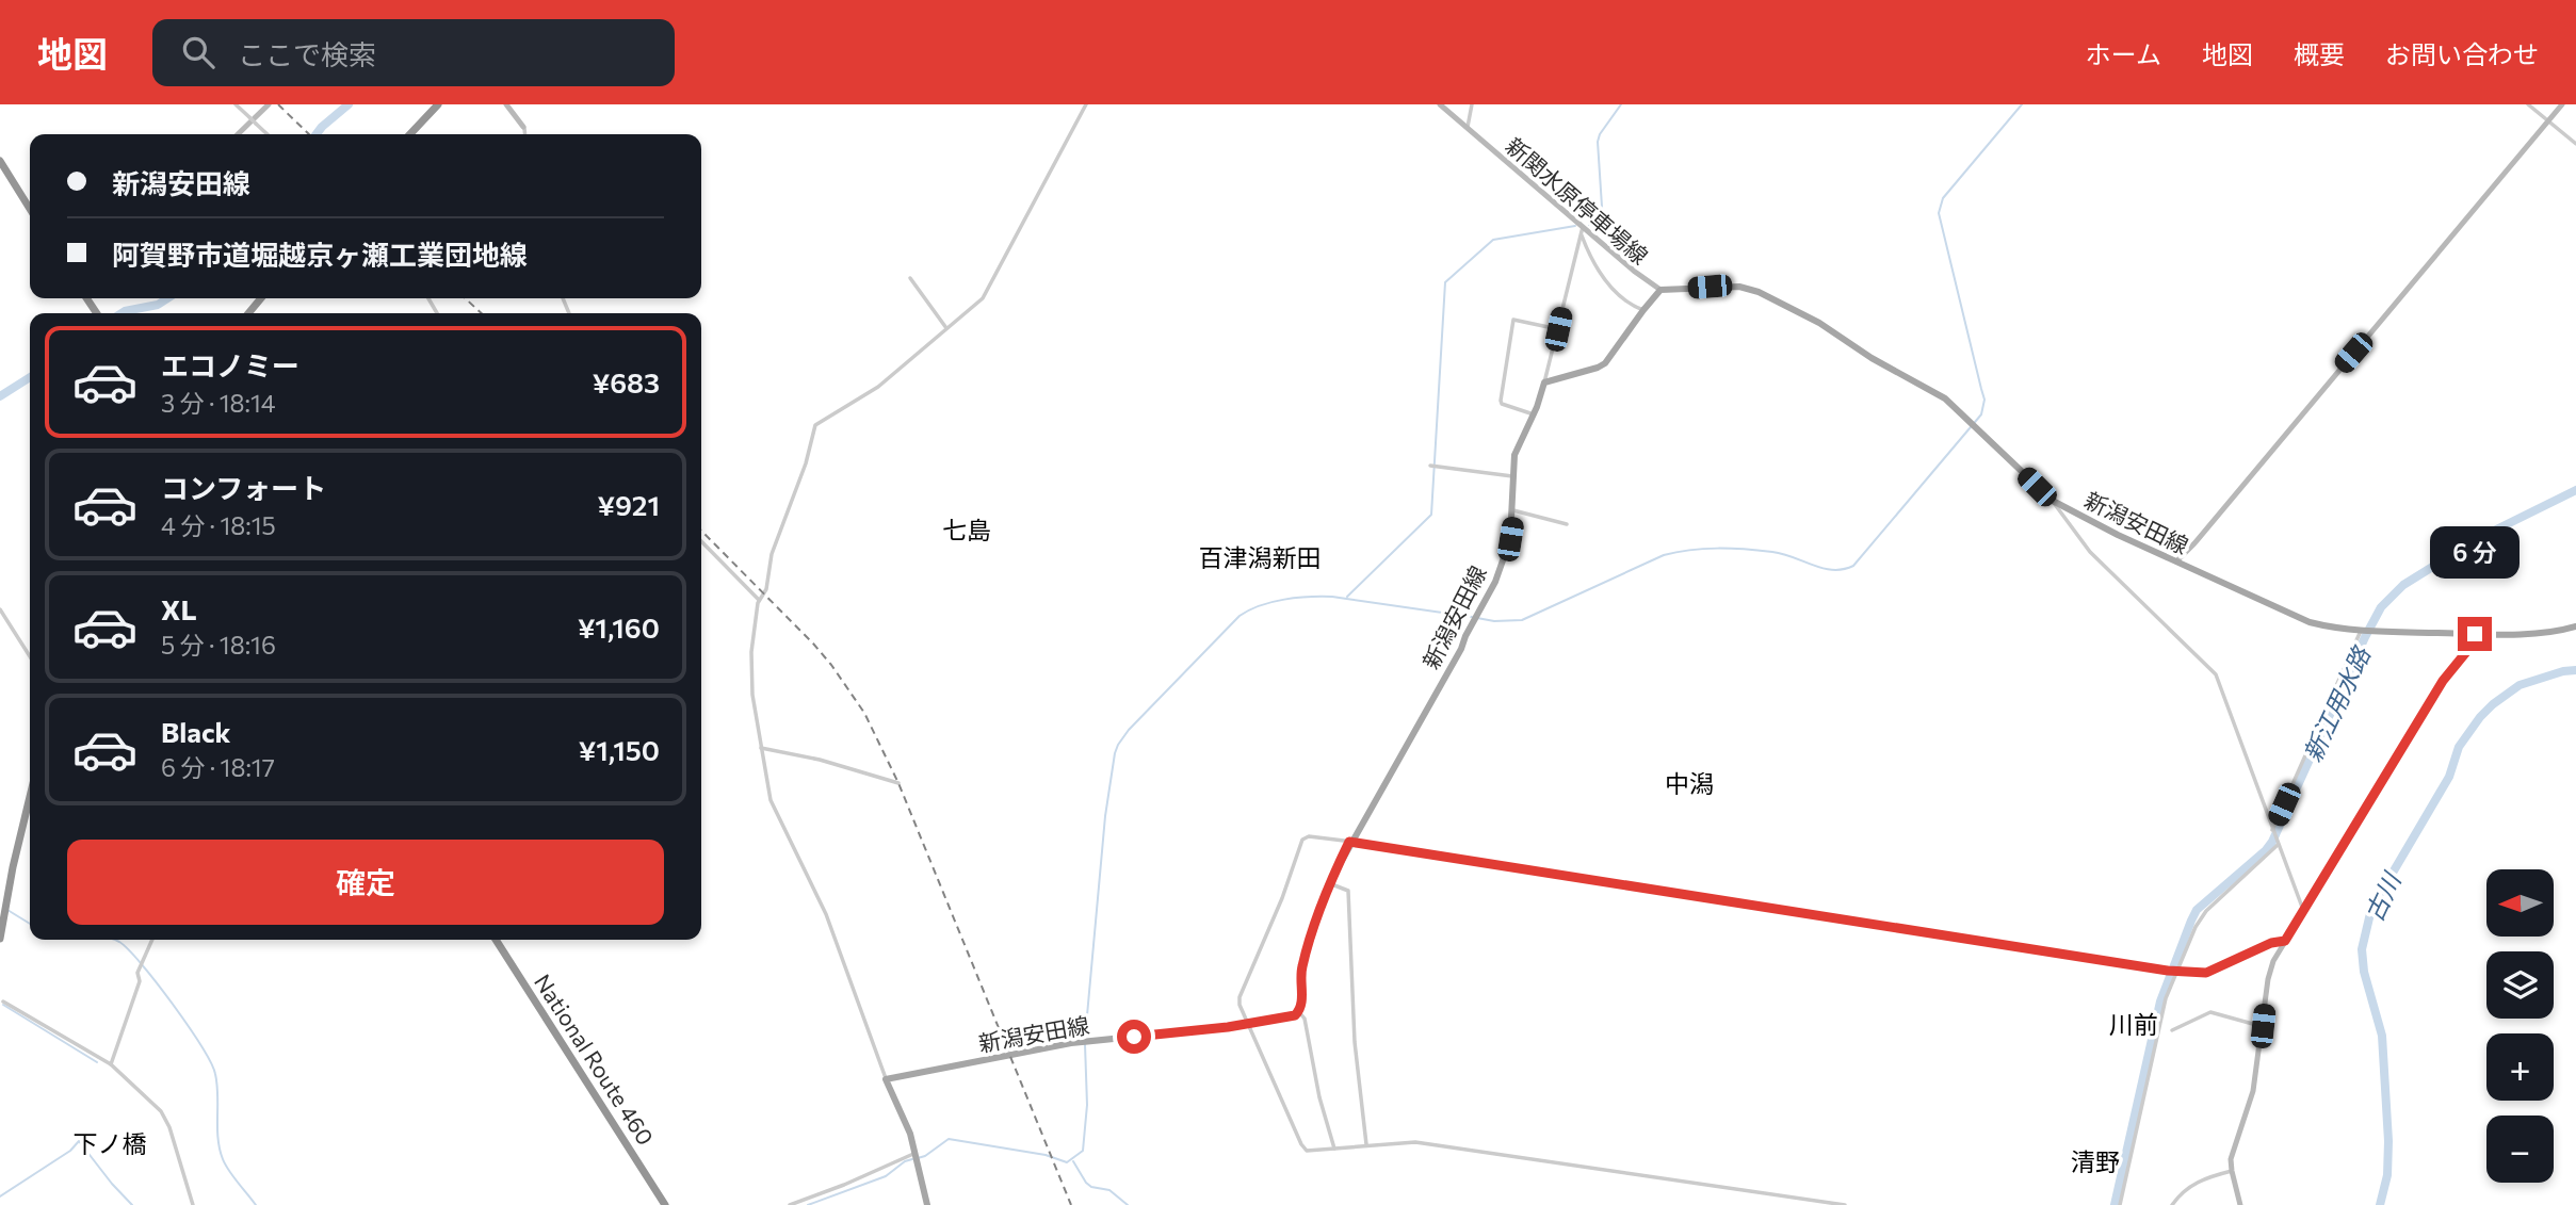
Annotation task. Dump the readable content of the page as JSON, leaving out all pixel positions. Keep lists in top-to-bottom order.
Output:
{
  "streets": {
    "highway": ["National Route 460"],
    "main road": ["新潟安田線"],
    "street": ["新関水原停車場線"]
  },
  "crossings": [
    ["新関水原停車場線", "新潟安田線"]
  ],
  "districts": [
    "七島",
    "百津潟新田",
    "中潟",
    "川前",
    "下ノ橋",
    "清野"
  ],
  "water": ["新江用水路", "古川"],
  "north": "left",
  "page": {
    "header": "地図",
    "search": "ここで検索",
    "nav": [
      "ホーム",
      "地図",
      "概要",
      "お問い合わせ"
    ],
    "banner": ["新潟安田線", "阿賀野市道堀越京ヶ瀬工業団地線"],
    "list": [
      {
        "name": "エコノミー",
        "note": "3 分 · 18:14",
        "value": "¥683"
      },
      {
        "name": "コンフォート",
        "note": "4 分 · 18:15",
        "value": "¥921"
      },
      {
        "name": "XL",
        "note": "5 分 · 18:16",
        "value": "¥1,160"
      },
      {
        "name": "Black",
        "note": "6 分 · 18:17",
        "value": "¥1,150"
      }
    ],
    "bubble": "6 分",
    "buttons": "確定",
    "map_buttons": ["+", "−"]
  }
}
